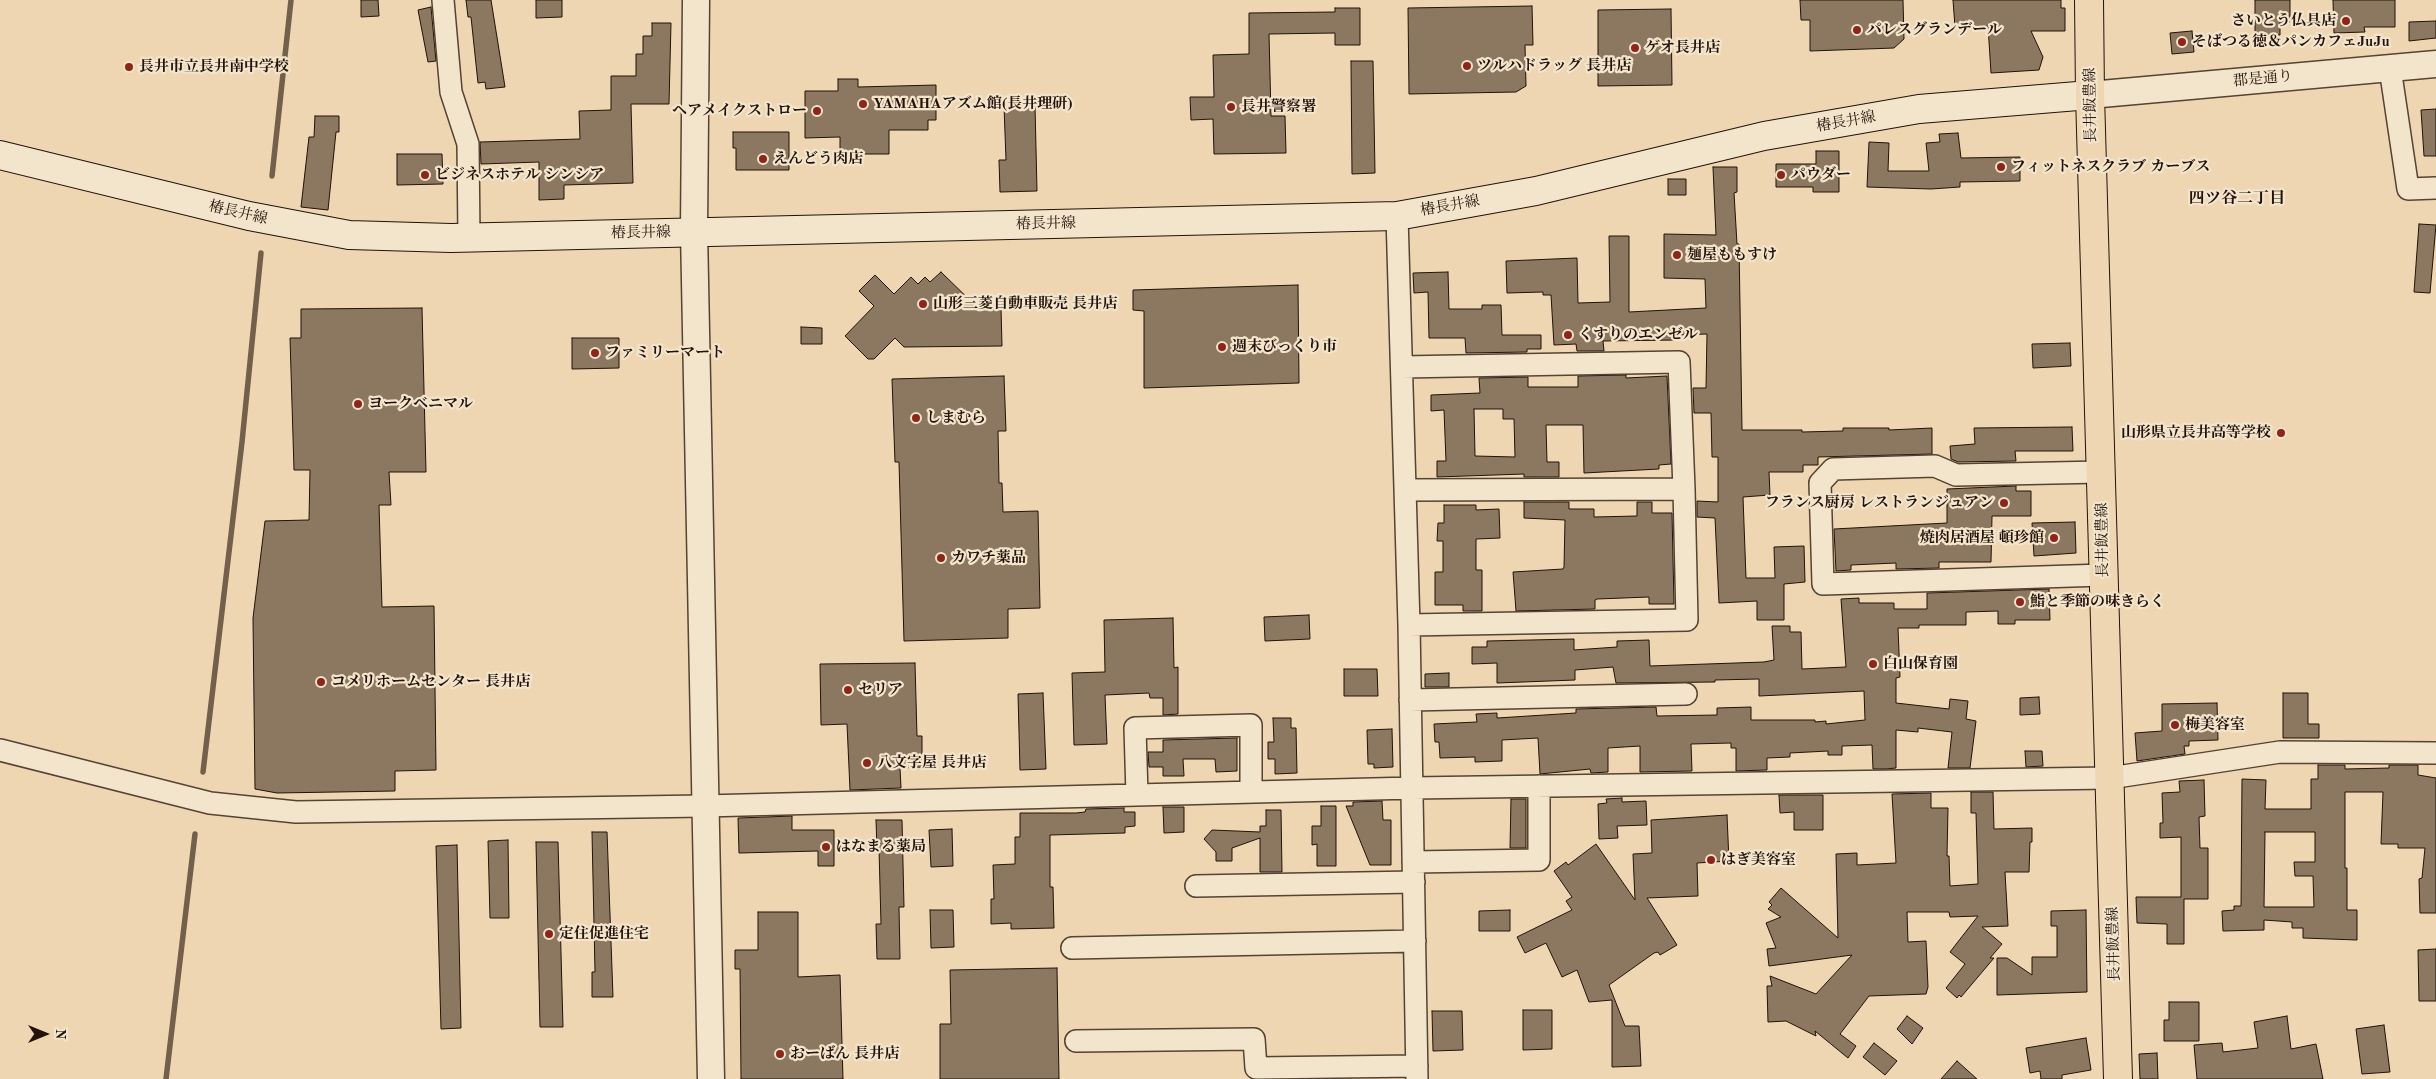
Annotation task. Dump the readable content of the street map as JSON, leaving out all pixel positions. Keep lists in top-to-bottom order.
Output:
{
  "streets": {
    "main road": ["長井飯豊線", "椿長井線"],
    "street": ["郡是通り"]
  },
  "crossings": [
    ["郡是通り", "長井飯豊線"],
    ["郡是通り", "椿長井線"],
    ["長井飯豊線", "椿長井線"]
  ],
  "districts": ["四ツ谷二丁目"],
  "places": [
    "さいとう仏具店",
    "パレスグランデール",
    "そばつる徳＆パンカフェJuJu",
    "ゲオ長井店",
    "ツルハドラッグ 長井店",
    "長井市立長井南中学校",
    "YAMAHAアズム館(長井理研)",
    "長井警察署",
    "ヘアメイクストロー",
    "えんどう肉店",
    "フィットネスクラブ カーブス",
    "ビジネスホテル シンシア",
    "パウダー",
    "麺屋ももすけ",
    "山形三菱自動車販売 長井店",
    "くすりのエンゼル",
    "週末びっくり市",
    "ファミリーマート",
    "ヨークベニマル",
    "しまむら",
    "山形県立長井高等学校",
    "フランス厨房 レストランジュアン",
    "焼肉居酒屋 頓珍館",
    "カワチ薬品",
    "鮨と季節の味きらく",
    "白山保育園",
    "コメリホームセンター 長井店",
    "セリア",
    "梅美容室",
    "八文字屋 長井店",
    "はなまる薬局",
    "はぎ美容室",
    "定住促進住宅",
    "おーばん 長井店"
  ],
  "north": "right"
}
